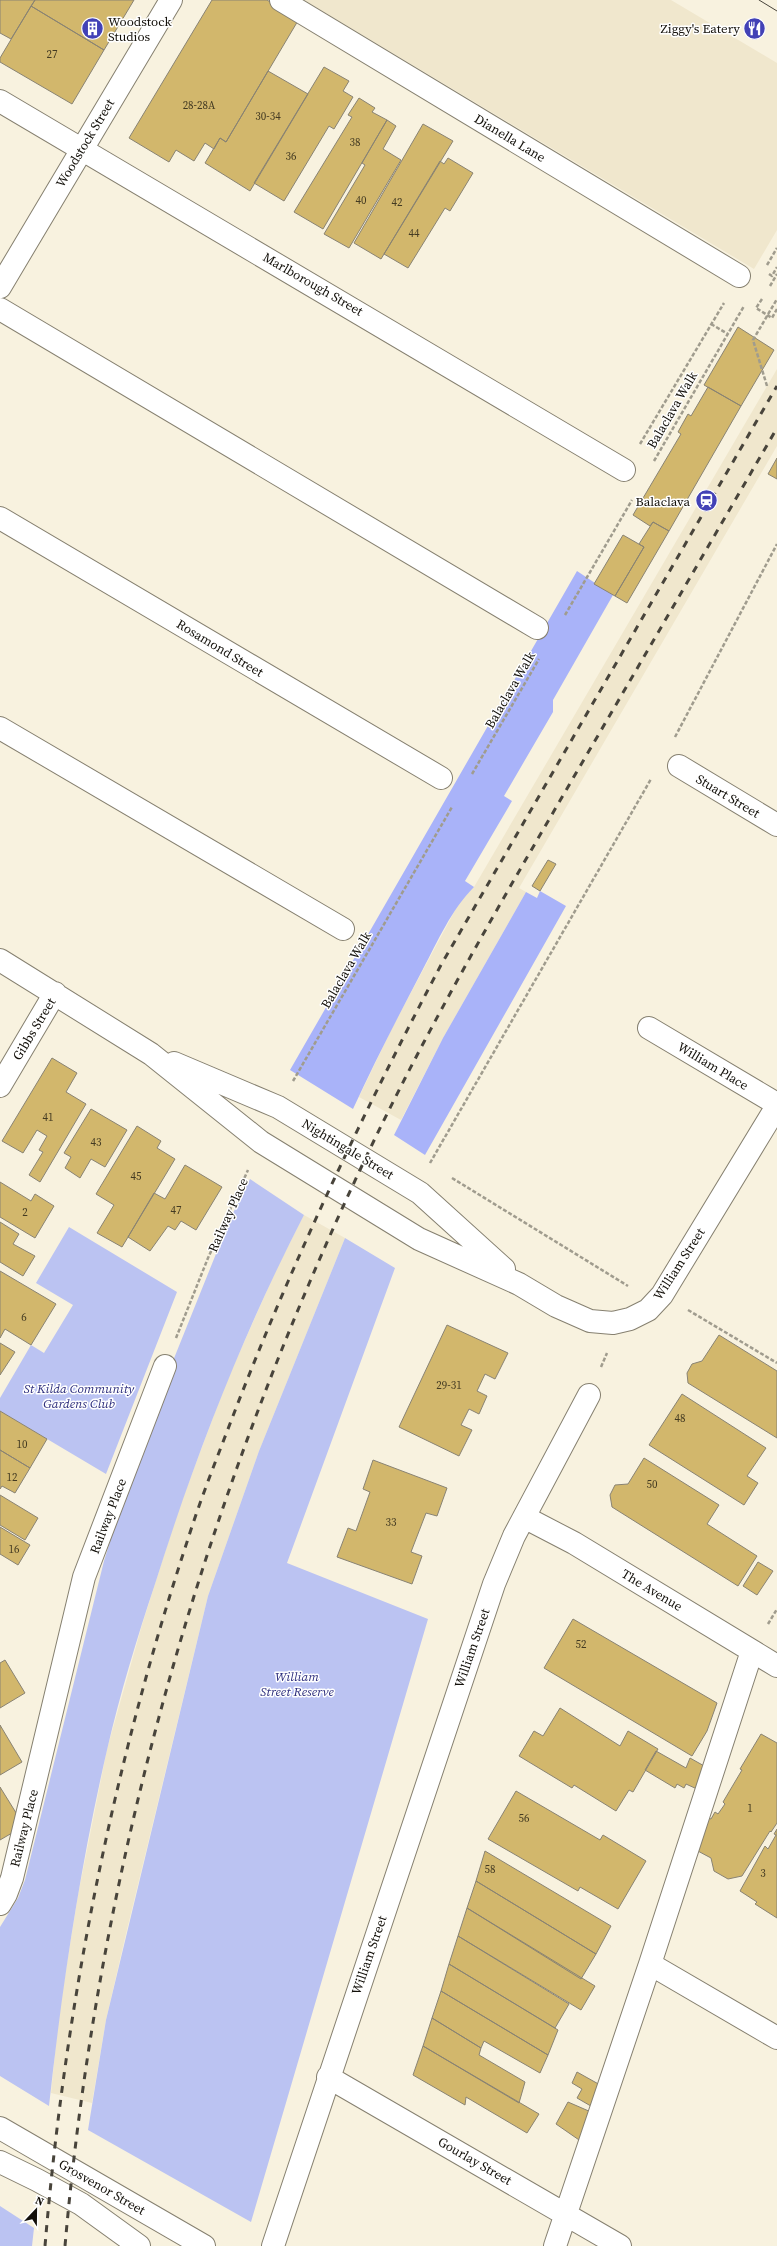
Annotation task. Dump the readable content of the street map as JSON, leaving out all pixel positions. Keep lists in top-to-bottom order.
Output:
{
  "streets": {
    "street": [
      "Dianella Lane",
      "Woodstock Street",
      "Marlborough Street",
      "Rosamond Street",
      "Stuart Street",
      "Gibbs Street",
      "William Place",
      "Nightingale Street",
      "Railway Place",
      "William Street",
      "The Avenue",
      "Gourlay Street",
      "Grosvenor Street"
    ],
    "path": ["Balaclava Walk"]
  },
  "crossings": [
    ["Woodstock Street", "Marlborough Street"],
    ["Balaclava Walk", "Nightingale Street"],
    ["Gibbs Street", "Nightingale Street"],
    ["William Place", "William Street"],
    ["Nightingale Street", "Railway Place"],
    ["Nightingale Street", "William Street"],
    ["William Street", "The Avenue"],
    ["William Street", "Gourlay Street"]
  ],
  "parks": ["St Kilda Community Gardens Club", "William Street Reserve"],
  "places": {
    "building": ["Woodstock Studios"],
    "restaurant": ["Ziggy's Eatery"],
    "station": ["Balaclava"]
  },
  "house_numbers": [
    "27",
    "28-28A",
    "30-34",
    "38",
    "36",
    "40",
    "42",
    "44",
    "41",
    "43",
    "45",
    "47",
    "2",
    "6",
    "29-31",
    "48",
    "10",
    "12",
    "50",
    "33",
    "16",
    "52",
    "1",
    "56",
    "58",
    "3"
  ],
  "north": "top"
}
